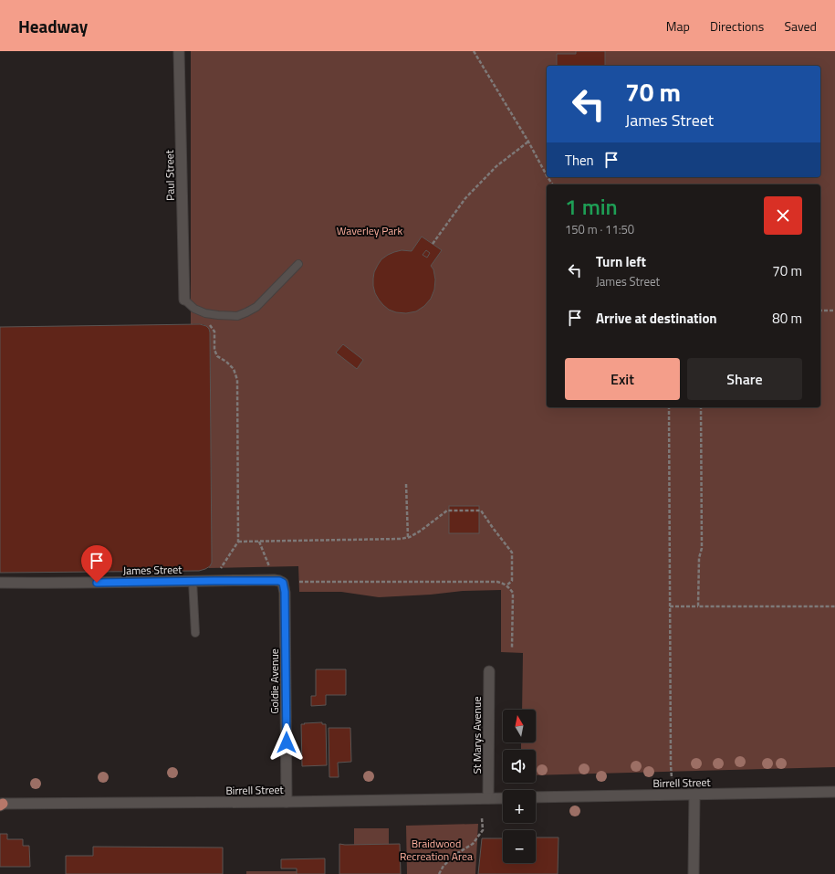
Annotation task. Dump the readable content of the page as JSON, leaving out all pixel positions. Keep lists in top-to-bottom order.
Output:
{
  "streets": {
    "street": [
      "Paul Street",
      "James Street",
      "Goldie Avenue",
      "St Marys Avenue",
      "Birrell Street"
    ]
  },
  "crossings": [
    ["James Street", "Goldie Avenue"],
    ["Goldie Avenue", "Birrell Street"],
    ["St Marys Avenue", "Birrell Street"]
  ],
  "parks": ["Waverley Park", "Braidwood Recreation Area"],
  "north": "top",
  "page": {
    "header": "Headway",
    "nav": ["Map", "Directions", "Saved"],
    "turn": ["70 m", "James Street"],
    "then": "Then",
    "heading": ["1 min", "150 m · 11:50"],
    "list": [
      {
        "name": "Turn left",
        "note": "James Street",
        "value": "70 m"
      },
      {
        "name": "Arrive at destination",
        "value": "80 m"
      }
    ],
    "buttons": ["Exit", "Share"],
    "map_buttons": ["+", "−"]
  }
}
